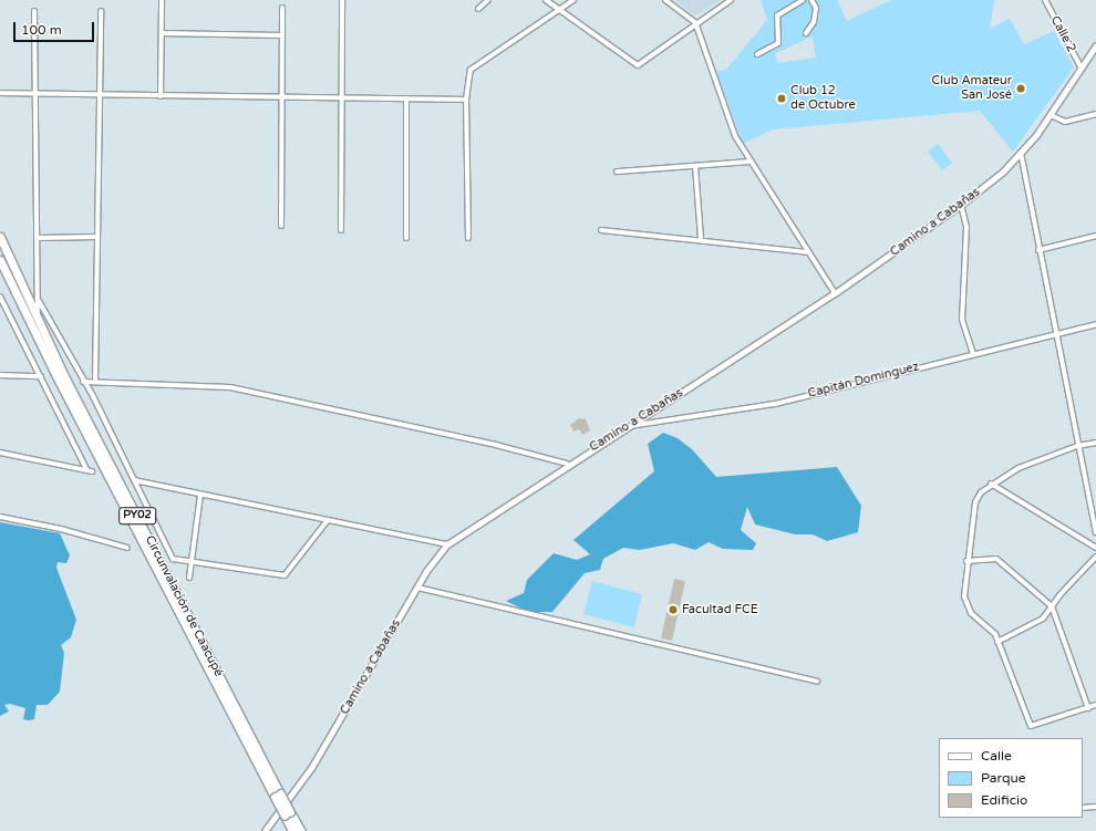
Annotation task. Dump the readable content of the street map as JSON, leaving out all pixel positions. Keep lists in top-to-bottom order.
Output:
{
  "streets": {
    "highway": ["PY02", "Circunvalación de Caacupé"],
    "street": ["Calle 2", "Camino a Cabañas", "Capitán Dominguez"]
  },
  "crossings": [
    ["Calle 2", "Camino a Cabañas"],
    ["Camino a Cabañas", "Capitán Dominguez"]
  ],
  "places": ["Club Amateur San José", "Club 12 de Octubre", "Facultad FCE"],
  "legend": ["Calle", "Parque", "Edificio"],
  "scale_bar": "100 m"
}
